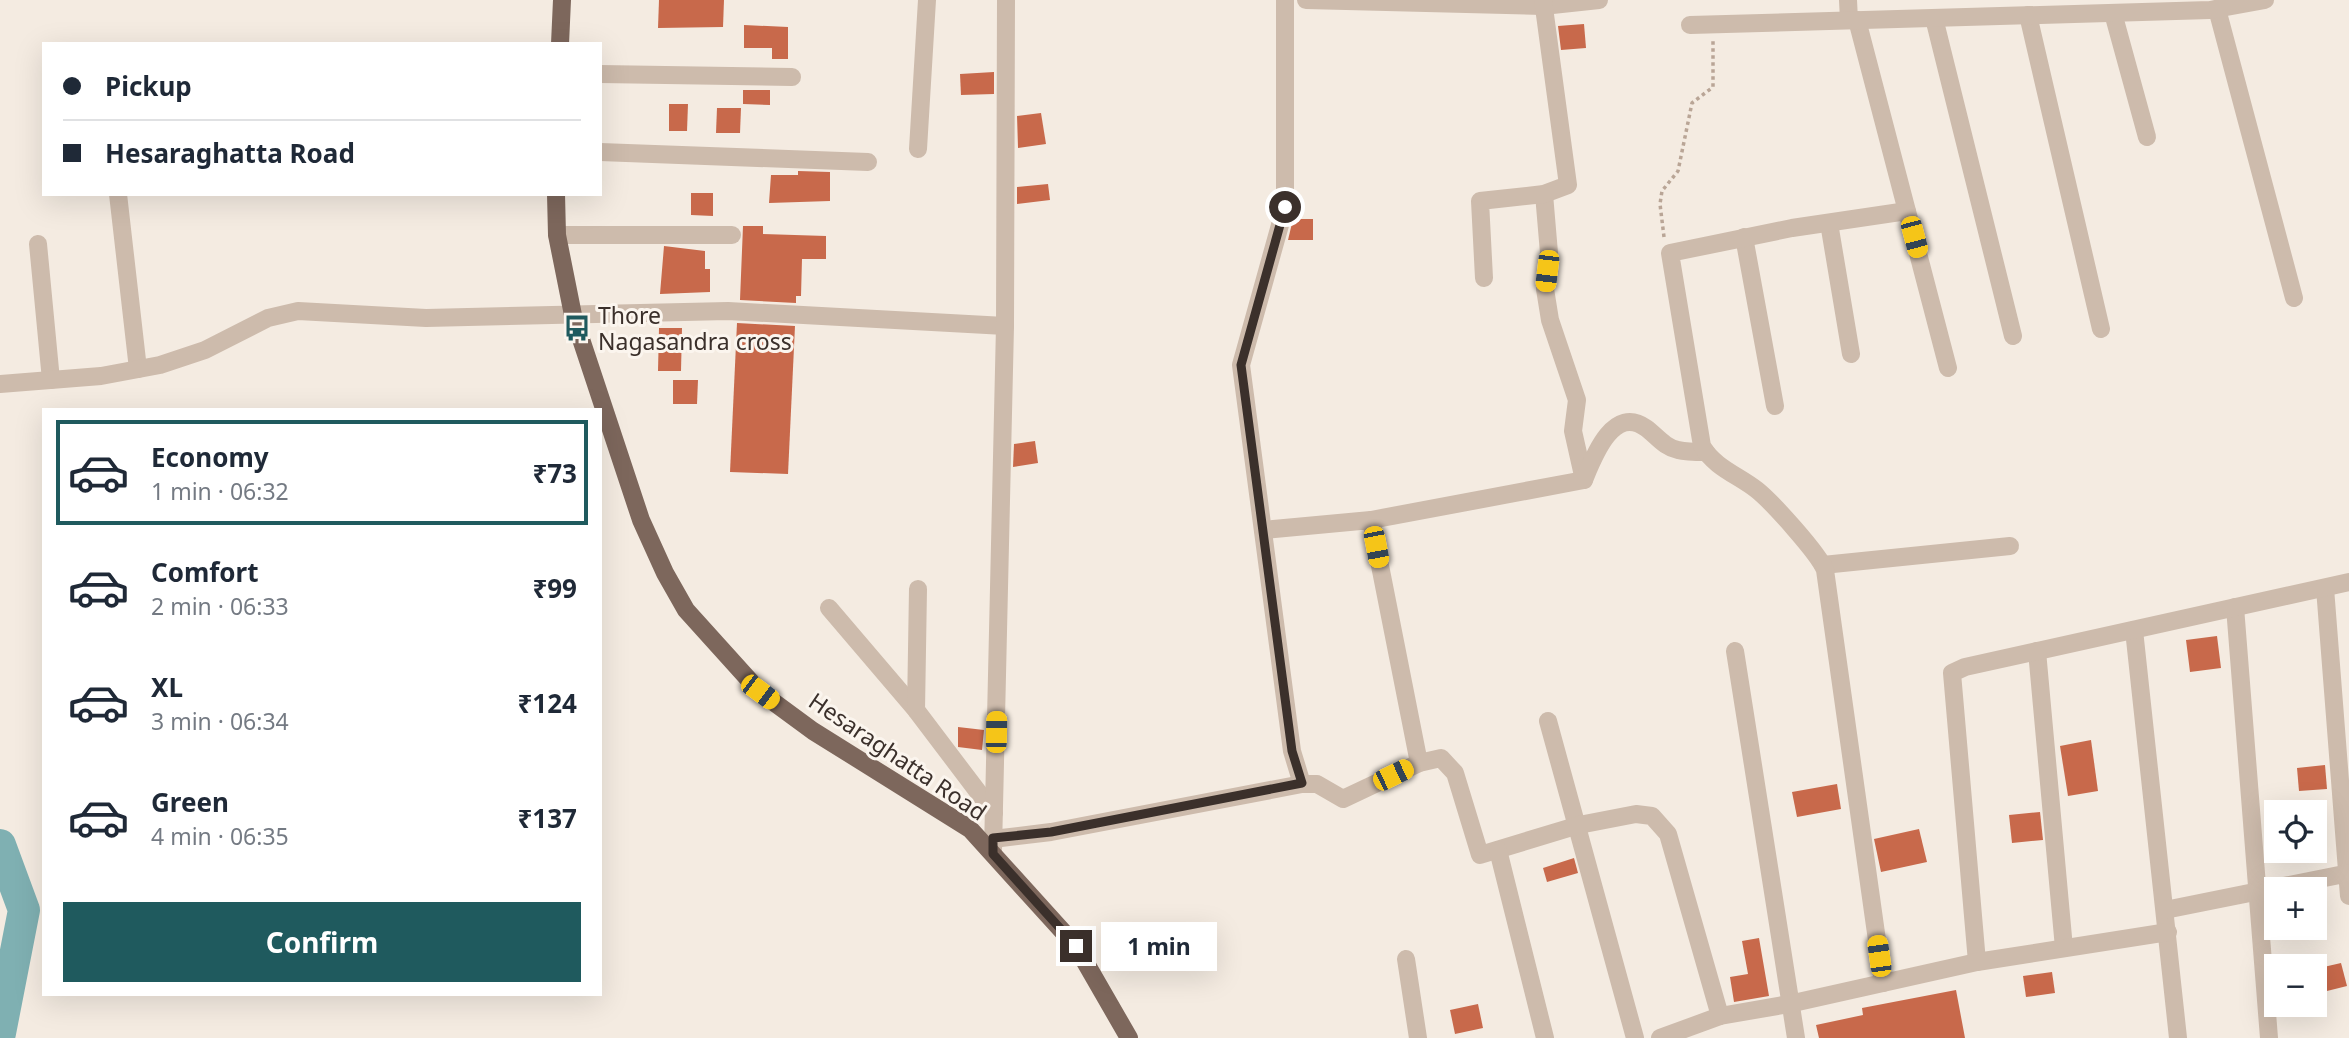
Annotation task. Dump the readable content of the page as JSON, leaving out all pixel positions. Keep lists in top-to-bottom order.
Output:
{
  "streets": {
    "main road": ["Hesaraghatta Road"]
  },
  "places": {
    "bus stop": ["Thore Nagasandra cross"]
  },
  "page": {
    "banner": ["Pickup", "Hesaraghatta Road"],
    "list": [
      {
        "name": "Economy",
        "note": "1 min · 06:32",
        "value": "₹73"
      },
      {
        "name": "Comfort",
        "note": "2 min · 06:33",
        "value": "₹99"
      },
      {
        "name": "XL",
        "note": "3 min · 06:34",
        "value": "₹124"
      },
      {
        "name": "Green",
        "note": "4 min · 06:35",
        "value": "₹137"
      }
    ],
    "map_buttons": ["+", "−"],
    "buttons": "Confirm",
    "bubble": "1 min"
  }
}
